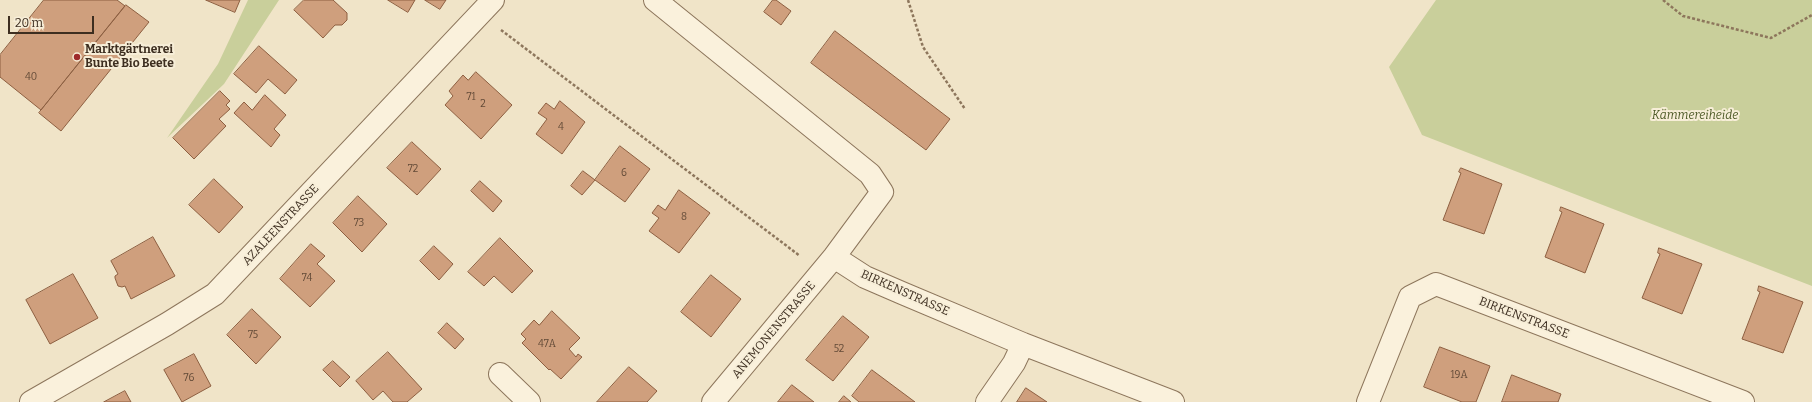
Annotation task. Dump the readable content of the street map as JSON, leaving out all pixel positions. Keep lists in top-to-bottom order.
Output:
{
  "streets": {
    "street": ["AZALEENSTRASSE", "BIRKENSTRASSE", "ANEMONENSTRASSE"]
  },
  "crossings": [
    ["BIRKENSTRASSE", "ANEMONENSTRASSE"]
  ],
  "parks": ["Kämmereiheide"],
  "places": ["Marktgärtnerei Bunte Bio Beete"],
  "house_numbers": [
    "40",
    "71",
    "2",
    "4",
    "72",
    "6",
    "8",
    "73",
    "74",
    "75",
    "47A",
    "52",
    "19A",
    "76"
  ],
  "scale_bar": "20 m"
}
